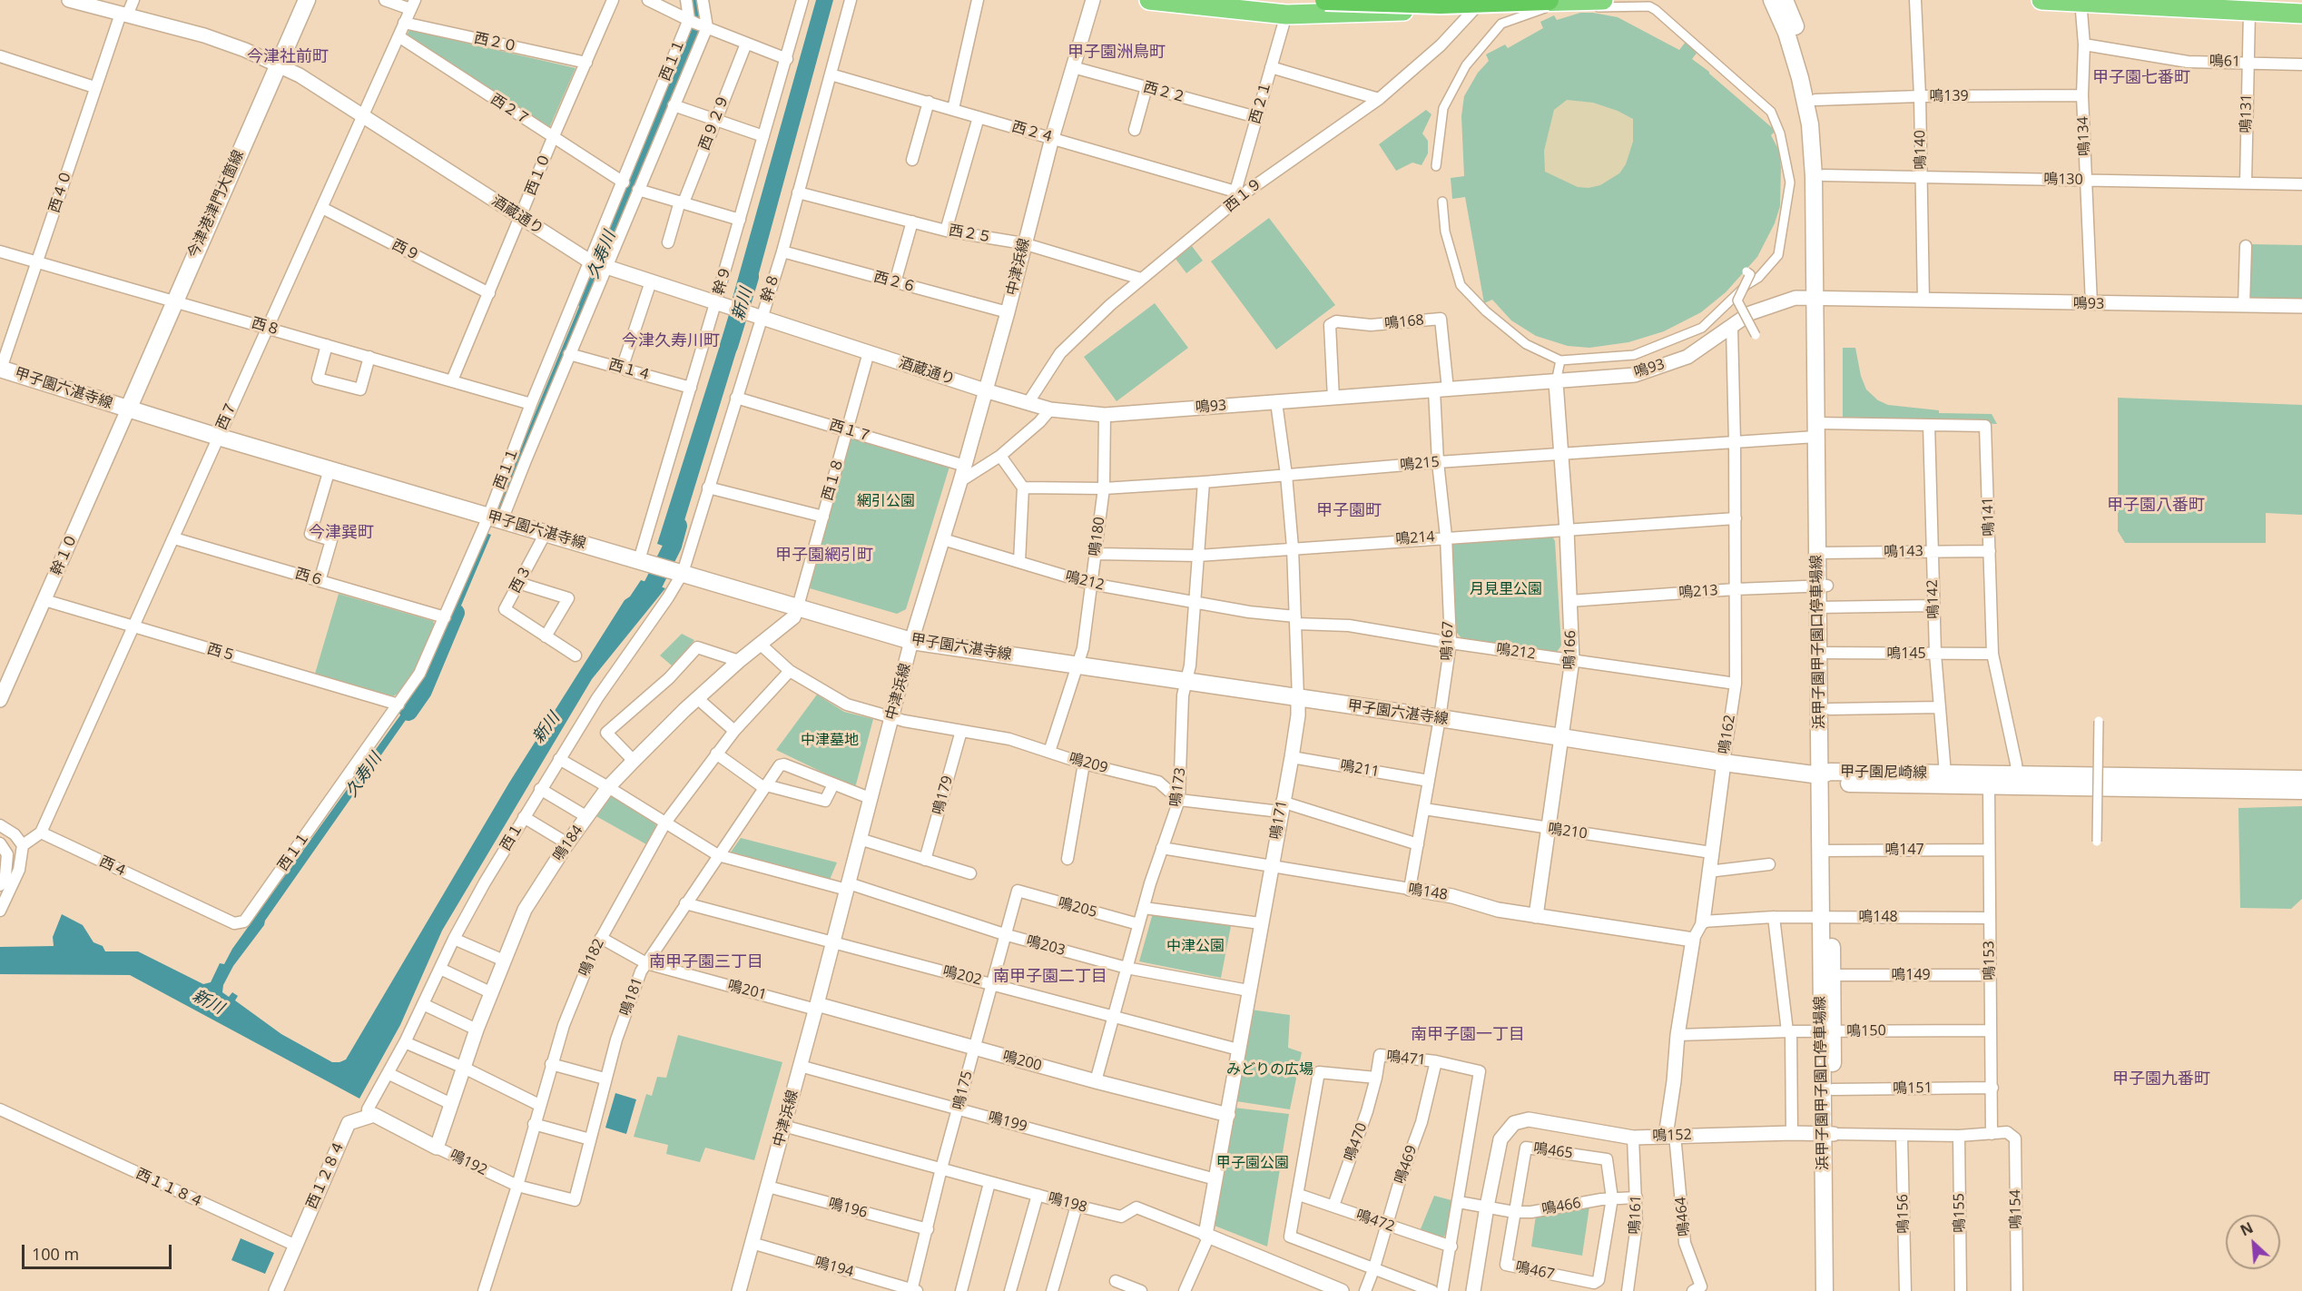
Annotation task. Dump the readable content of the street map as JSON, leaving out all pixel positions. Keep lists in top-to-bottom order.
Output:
{
  "streets": {
    "main road": [
      "今津港津門大箇線",
      "甲子園六湛寺線",
      "浜甲子園甲子園口停車場線",
      "甲子園尼崎線"
    ],
    "street": [
      "西２０",
      "西１１",
      "鳴61",
      "西２２",
      "鳴139",
      "西２１",
      "西２７",
      "鳴131",
      "西９２９",
      "西２４",
      "鳴134",
      "鳴140",
      "西１０",
      "鳴130",
      "西４０",
      "西１９",
      "酒蔵通り",
      "西２５",
      "西９",
      "中津浜線",
      "幹９",
      "西２６",
      "幹８",
      "鳴93",
      "鳴168",
      "西８",
      "西１４",
      "西７",
      "西１７",
      "鳴215",
      "西１８",
      "鳴141",
      "鳴180",
      "鳴214",
      "鳴143",
      "幹１０",
      "西６",
      "西３",
      "鳴212",
      "鳴213",
      "鳴142",
      "鳴167",
      "鳴166",
      "西５",
      "鳴145",
      "鳴162",
      "鳴209",
      "鳴211",
      "鳴173",
      "鳴179",
      "鳴171",
      "鳴210",
      "西１",
      "鳴184",
      "鳴147",
      "西４",
      "鳴148",
      "鳴205",
      "鳴203",
      "鳴182",
      "鳴153",
      "鳴149",
      "鳴202",
      "鳴201",
      "鳴181",
      "鳴150",
      "鳴471",
      "鳴200",
      "鳴151",
      "鳴175",
      "鳴199",
      "鳴152",
      "鳴470",
      "鳴465",
      "鳴192",
      "鳴469",
      "西１２８４",
      "西１１８４",
      "鳴198",
      "鳴466",
      "鳴196",
      "鳴154",
      "鳴155",
      "鳴156",
      "鳴161",
      "鳴464",
      "鳴472",
      "鳴194",
      "鳴467"
    ]
  },
  "crossings": [
    ["西２０", "西１０"],
    ["西２０", "西７"],
    ["西１１", "西２７"],
    ["西１１", "酒蔵通り"],
    ["西１１", "西８"],
    ["西１１", "甲子園六湛寺線"],
    ["西１１", "西６"],
    ["西１１", "西５"],
    ["西１１", "西４"],
    ["鳴61", "鳴131"],
    ["鳴61", "鳴134"],
    ["西２２", "西２１"],
    ["西２２", "中津浜線"],
    ["鳴139", "鳴134"],
    ["鳴139", "鳴140"],
    ["鳴139", "浜甲子園甲子園口停車場線"],
    ["西２１", "西２４"],
    ["西２１", "西１９"],
    ["西２７", "西１０"],
    ["西２７", "西７"],
    ["鳴131", "鳴130"],
    ["西２４", "西１９"],
    ["西２４", "中津浜線"],
    ["西２４", "幹８"],
    ["鳴134", "鳴130"],
    ["鳴134", "鳴93"],
    ["鳴140", "鳴130"],
    ["鳴140", "鳴93"],
    ["西１０", "酒蔵通り"],
    ["西１０", "西９"],
    ["西１０", "西８"],
    ["鳴130", "浜甲子園甲子園口停車場線"],
    ["西４０", "酒蔵通り"],
    ["西４０", "西８"],
    ["西４０", "甲子園六湛寺線"],
    ["西１９", "西２５"],
    ["西１９", "鳴93"],
    ["今津港津門大箇線", "酒蔵通り"],
    ["今津港津門大箇線", "西８"],
    ["今津港津門大箇線", "甲子園六湛寺線"],
    ["今津港津門大箇線", "幹１０"],
    ["酒蔵通り", "中津浜線"],
    ["酒蔵通り", "幹９"],
    ["酒蔵通り", "幹８"],
    ["酒蔵通り", "鳴93"],
    ["酒蔵通り", "西７"],
    ["酒蔵通り", "西１８"],
    ["西２５", "中津浜線"],
    ["西２５", "幹８"],
    ["西９", "西７"],
    ["中津浜線", "西２６"],
    ["中津浜線", "鳴93"],
    ["中津浜線", "甲子園六湛寺線"],
    ["中津浜線", "西１７"],
    ["中津浜線", "鳴212"],
    ["中津浜線", "鳴209"],
    ["中津浜線", "鳴203"],
    ["中津浜線", "鳴202"],
    ["中津浜線", "鳴201"],
    ["中津浜線", "鳴200"],
    ["中津浜線", "鳴199"],
    ["中津浜線", "鳴198"],
    ["中津浜線", "鳴196"],
    ["中津浜線", "鳴194"],
    ["幹９", "西１４"],
    ["幹９", "甲子園六湛寺線"],
    ["西２６", "幹８"],
    ["幹８", "甲子園六湛寺線"],
    ["幹８", "西１７"],
    ["幹８", "西１"],
    ["鳴93", "鳴168"],
    ["鳴93", "鳴180"],
    ["鳴93", "鳴167"],
    ["鳴93", "浜甲子園甲子園口停車場線"],
    ["鳴93", "鳴166"],
    ["鳴93", "鳴162"],
    ["鳴93", "鳴171"],
    ["鳴168", "鳴167"],
    ["西８", "西７"],
    ["甲子園六湛寺線", "西７"],
    ["甲子園六湛寺線", "西１８"],
    ["甲子園六湛寺線", "鳴180"],
    ["甲子園六湛寺線", "幹１０"],
    ["甲子園六湛寺線", "西３"],
    ["甲子園六湛寺線", "鳴167"],
    ["甲子園六湛寺線", "浜甲子園甲子園口停車場線"],
    ["甲子園六湛寺線", "鳴166"],
    ["甲子園六湛寺線", "鳴162"],
    ["甲子園六湛寺線", "甲子園尼崎線"],
    ["甲子園六湛寺線", "鳴173"],
    ["甲子園六湛寺線", "鳴171"],
    ["甲子園六湛寺線", "西１"],
    ["甲子園六湛寺線", "鳴184"],
    ["西７", "西６"],
    ["西７", "西５"],
    ["西７", "西４"],
    ["西１７", "西１８"],
    ["鳴215", "鳴141"],
    ["鳴215", "鳴180"],
    ["鳴215", "鳴167"],
    ["鳴215", "浜甲子園甲子園口停車場線"],
    ["鳴215", "鳴166"],
    ["鳴215", "鳴162"],
    ["鳴215", "鳴173"],
    ["鳴215", "鳴171"],
    ["西１８", "鳴184"],
    ["鳴141", "鳴143"],
    ["鳴141", "鳴142"],
    ["鳴141", "浜甲子園甲子園口停車場線"],
    ["鳴141", "鳴145"],
    ["鳴141", "甲子園尼崎線"],
    ["鳴180", "鳴214"],
    ["鳴180", "鳴212"],
    ["鳴180", "鳴209"],
    ["鳴214", "鳴167"],
    ["鳴214", "鳴166"],
    ["鳴214", "鳴162"],
    ["鳴214", "鳴173"],
    ["鳴214", "鳴171"],
    ["鳴143", "鳴142"],
    ["鳴143", "浜甲子園甲子園口停車場線"],
    ["幹１０", "西５"],
    ["鳴212", "鳴167"],
    ["鳴212", "鳴166"],
    ["鳴212", "鳴162"],
    ["鳴212", "鳴173"],
    ["鳴212", "鳴171"],
    ["鳴213", "浜甲子園甲子園口停車場線"],
    ["鳴213", "鳴166"],
    ["鳴213", "鳴162"],
    ["鳴142", "鳴145"],
    ["鳴142", "甲子園尼崎線"],
    ["鳴167", "鳴211"],
    ["鳴167", "鳴210"],
    ["鳴167", "鳴148"],
    ["浜甲子園甲子園口停車場線", "鳴145"],
    ["浜甲子園甲子園口停車場線", "甲子園尼崎線"],
    ["浜甲子園甲子園口停車場線", "鳴147"],
    ["浜甲子園甲子園口停車場線", "鳴148"],
    ["浜甲子園甲子園口停車場線", "鳴149"],
    ["浜甲子園甲子園口停車場線", "鳴150"],
    ["浜甲子園甲子園口停車場線", "鳴151"],
    ["浜甲子園甲子園口停車場線", "鳴152"],
    ["鳴166", "鳴210"],
    ["鳴166", "鳴148"],
    ["鳴162", "鳴210"],
    ["鳴162", "鳴148"],
    ["鳴162", "鳴150"],
    ["鳴162", "鳴152"],
    ["鳴162", "鳴464"],
    ["鳴209", "鳴173"],
    ["鳴209", "鳴179"],
    ["鳴209", "鳴184"],
    ["鳴209", "鳴182"],
    ["鳴211", "鳴171"],
    ["甲子園尼崎線", "鳴153"],
    ["鳴173", "鳴148"],
    ["鳴173", "鳴205"],
    ["鳴173", "鳴203"],
    ["鳴173", "鳴202"],
    ["鳴173", "鳴200"],
    ["鳴171", "鳴148"],
    ["鳴171", "鳴203"],
    ["鳴171", "鳴202"],
    ["鳴171", "鳴200"],
    ["鳴171", "鳴199"],
    ["鳴171", "鳴198"],
    ["西１", "鳴203"],
    ["西１", "鳴192"],
    ["西１", "西１２８４"],
    ["鳴184", "鳴203"],
    ["鳴184", "鳴192"],
    ["鳴147", "鳴153"],
    ["鳴148", "鳴153"],
    ["鳴205", "鳴175"],
    ["鳴203", "鳴182"],
    ["鳴203", "鳴181"],
    ["鳴203", "鳴175"],
    ["鳴182", "鳴201"],
    ["鳴182", "鳴192"],
    ["鳴153", "鳴149"],
    ["鳴153", "鳴150"],
    ["鳴153", "鳴151"],
    ["鳴153", "鳴152"],
    ["鳴202", "鳴181"],
    ["鳴202", "鳴175"],
    ["鳴201", "鳴181"],
    ["鳴201", "鳴200"],
    ["鳴181", "鳴192"],
    ["鳴471", "鳴470"],
    ["鳴471", "鳴469"],
    ["鳴471", "鳴472"],
    ["鳴200", "鳴175"],
    ["鳴175", "鳴199"],
    ["鳴175", "鳴198"],
    ["鳴175", "鳴196"],
    ["鳴175", "鳴194"],
    ["鳴152", "鳴466"],
    ["鳴152", "鳴154"],
    ["鳴152", "鳴155"],
    ["鳴152", "鳴156"],
    ["鳴152", "鳴161"],
    ["鳴152", "鳴464"],
    ["鳴470", "鳴472"],
    ["鳴465", "鳴466"],
    ["鳴465", "鳴467"],
    ["鳴192", "西１２８４"],
    ["鳴469", "鳴472"],
    ["西１２８４", "西１１８４"],
    ["鳴466", "鳴161"],
    ["鳴466", "鳴467"]
  ],
  "districts": [
    "甲子園洲鳥町",
    "今津社前町",
    "甲子園七番町",
    "今津久寿川町",
    "甲子園八番町",
    "甲子園町",
    "今津巽町",
    "甲子園網引町",
    "南甲子園三丁目",
    "南甲子園二丁目",
    "南甲子園一丁目",
    "甲子園九番町"
  ],
  "water": ["久寿川", "新川"],
  "parks": [
    "網引公園",
    "月見里公園",
    "中津墓地",
    "中津公園",
    "みどりの広場",
    "甲子園公園"
  ],
  "scale_bar": "100 m",
  "north": "top left"
}
